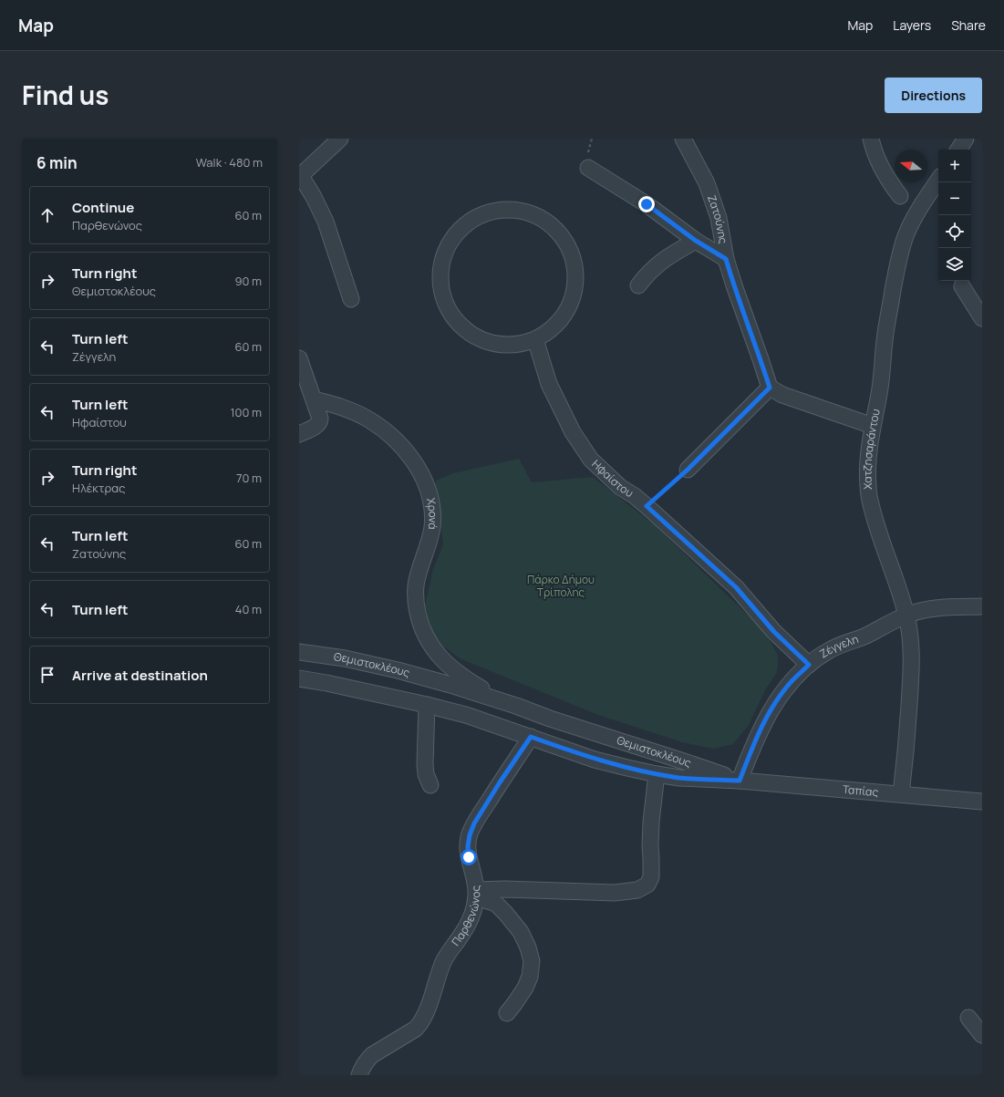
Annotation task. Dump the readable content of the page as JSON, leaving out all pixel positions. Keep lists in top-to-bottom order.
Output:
{
  "streets": {
    "street": [
      "Ζατούνης",
      "Χατζησαράντου",
      "Ηφαίστου",
      "Χρονά",
      "Ζέγγελη",
      "Θεμιστοκλέους",
      "Ταπίας",
      "Παρθενώνος"
    ]
  },
  "crossings": [
    ["Χατζησαράντου", "Ζέγγελη"],
    ["Χατζησαράντου", "Ταπίας"],
    ["Ηφαίστου", "Ζέγγελη"],
    ["Χρονά", "Θεμιστοκλέους"],
    ["Ζέγγελη", "Θεμιστοκλέους"],
    ["Ζέγγελη", "Ταπίας"],
    ["Θεμιστοκλέους", "Ταπίας"],
    ["Θεμιστοκλέους", "Παρθενώνος"]
  ],
  "parks": ["Πάρκο Δήμου Τρίπολης"],
  "north": "left",
  "page": {
    "header": "Map",
    "nav": ["Map", "Layers", "Share"],
    "title": "Find us",
    "buttons": "Directions",
    "heading": ["6 min", "Walk · 480 m"],
    "map_buttons": ["+", "−"],
    "list": [
      ["Continue", "Παρθενώνος", "60 m"],
      ["Turn right", "Θεμιστοκλέους", "90 m"],
      ["Turn left", "Ζέγγελη", "60 m"],
      ["Turn left", "Ηφαίστου", "100 m"],
      ["Turn right", "Ηλέκτρας", "70 m"],
      ["Turn left", "Ζατούνης", "60 m"],
      ["Turn left", "40 m"],
      "Arrive at destination"
    ]
  }
}
